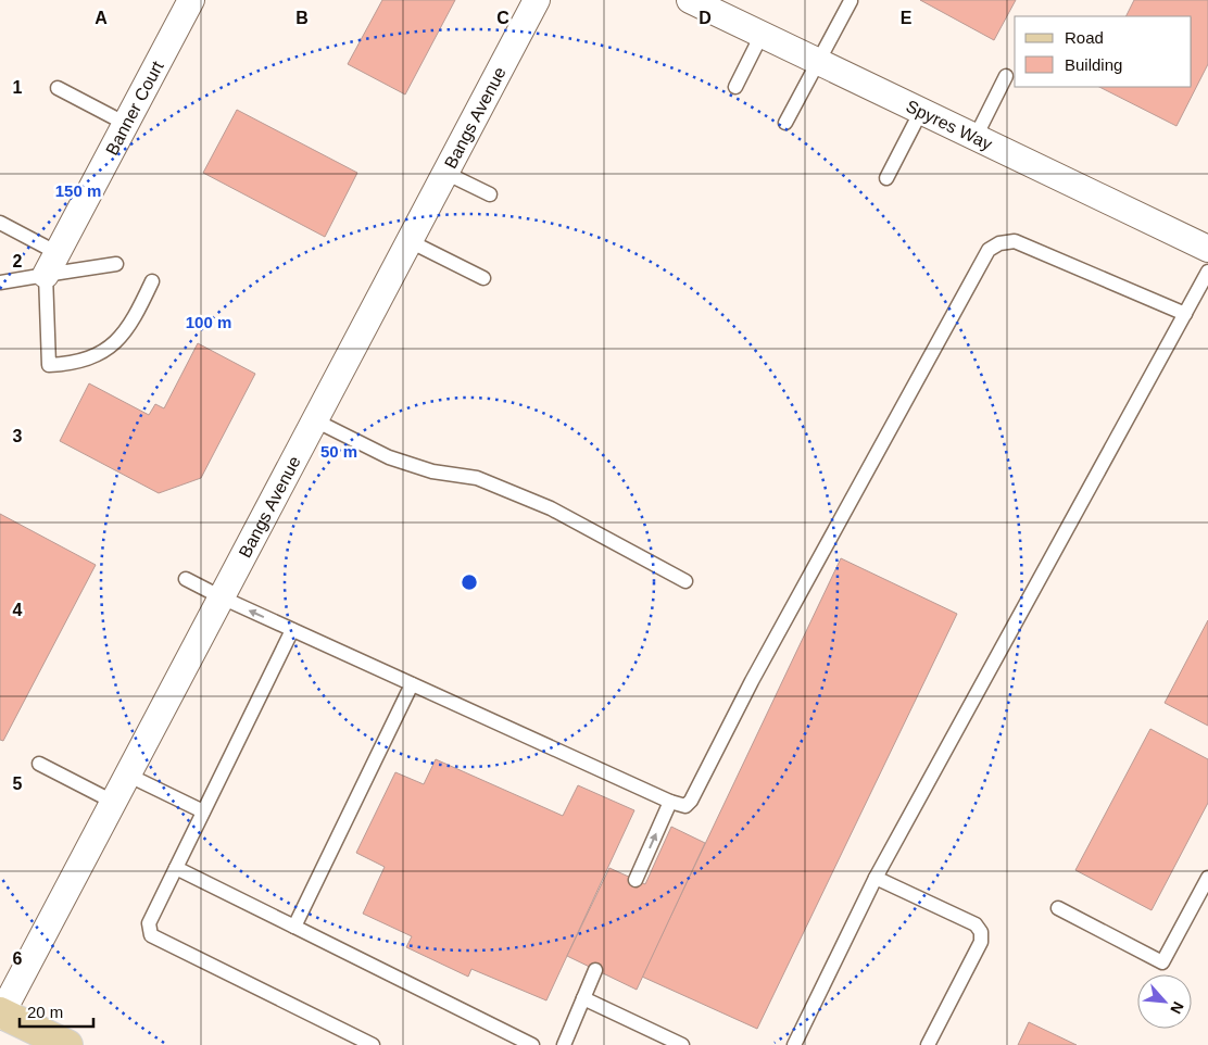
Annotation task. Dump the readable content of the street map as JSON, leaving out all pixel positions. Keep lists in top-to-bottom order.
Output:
{
  "streets": {
    "street": ["Banner Court", "Bangs Avenue", "Spyres Way"]
  },
  "legend": ["Road", "Building"],
  "scale_bar": "20 m",
  "north": "bottom right",
  "grid": {
    "columns": [
      "A",
      "B",
      "C",
      "D",
      "E"
    ],
    "rows": [
      "1",
      "2",
      "3",
      "4",
      "5",
      "6"
    ]
  },
  "rings": ["150 m", "100 m", "50 m"]
}
